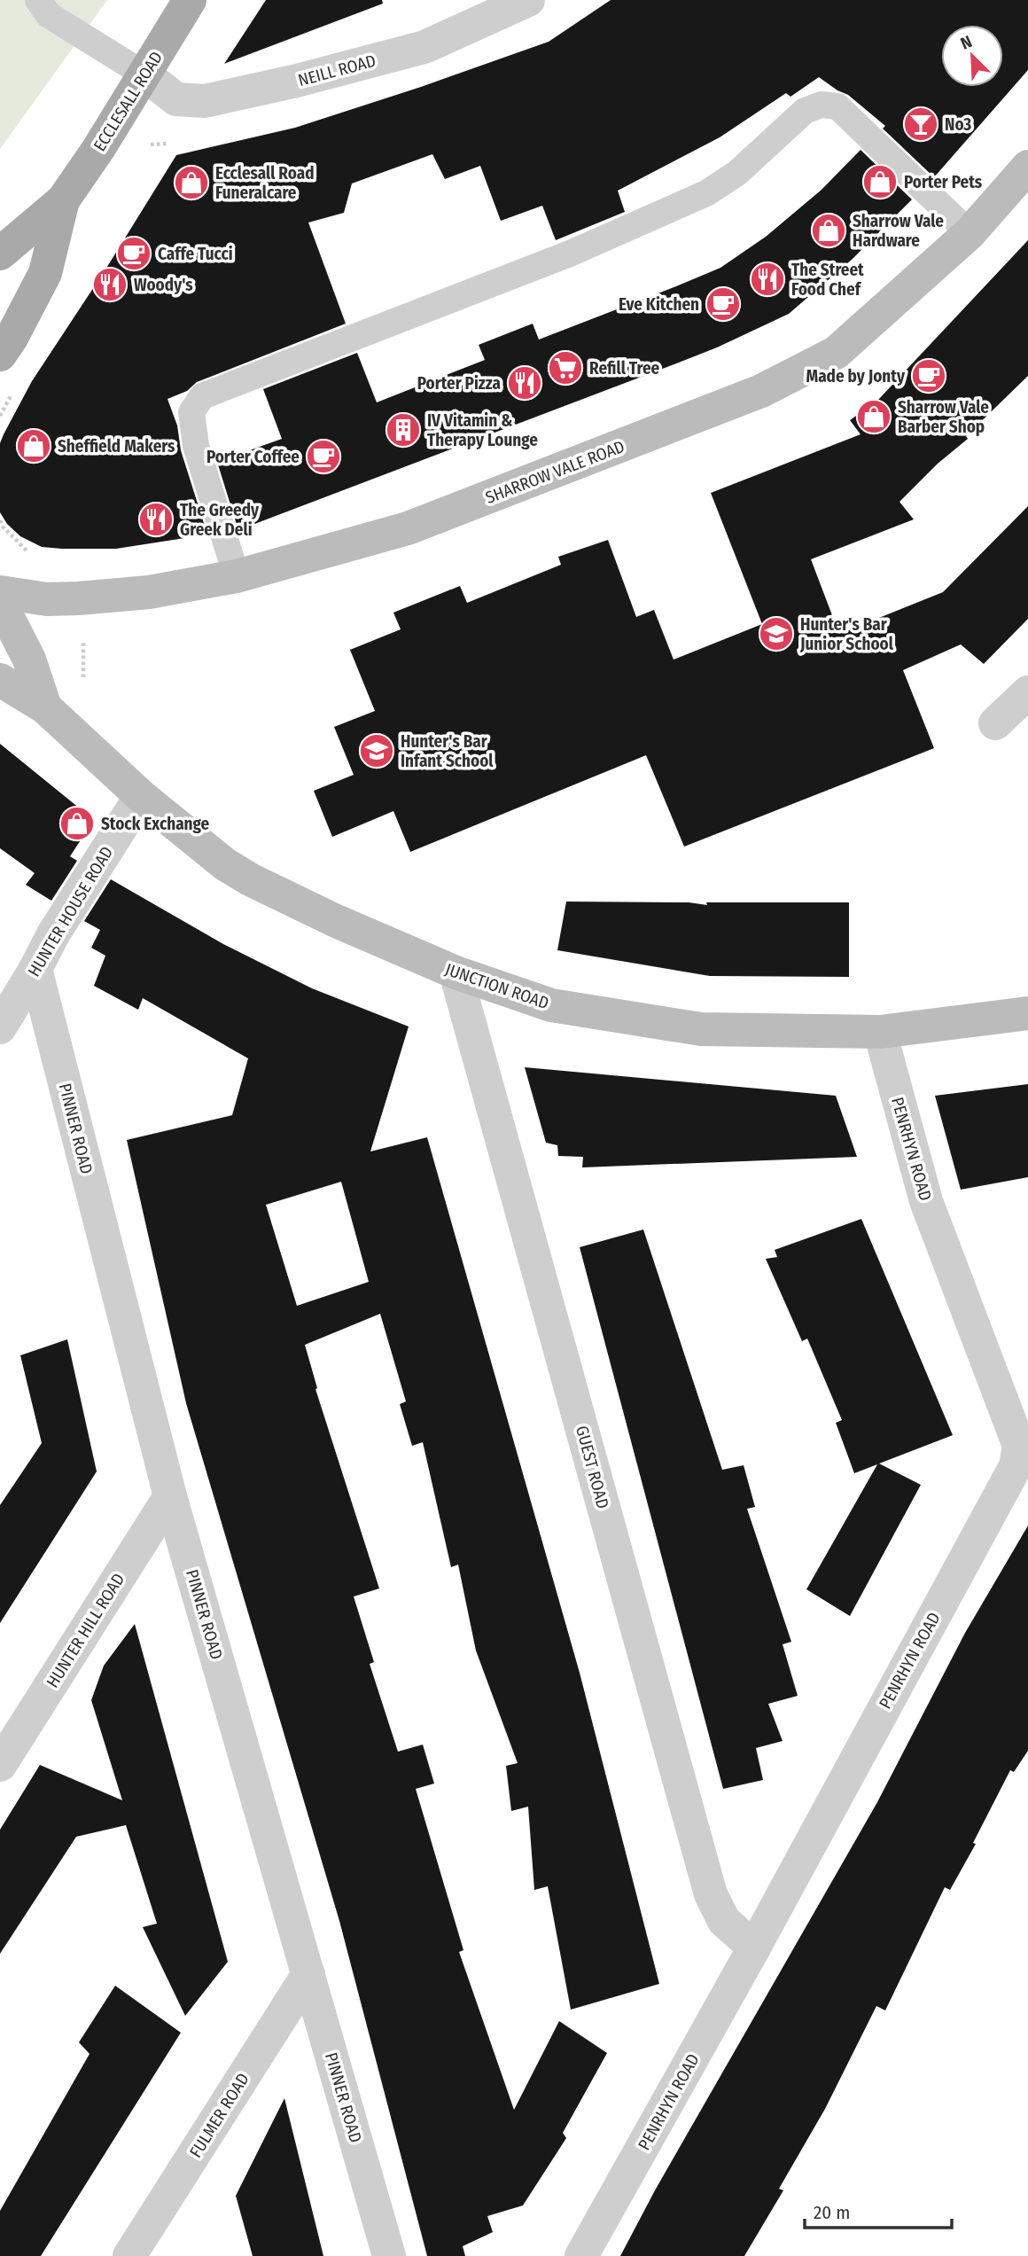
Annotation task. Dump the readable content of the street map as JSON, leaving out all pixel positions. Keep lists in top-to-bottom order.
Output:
{
  "streets": {
    "main road": ["ECCLESALL ROAD"],
    "street": [
      "NEILL ROAD",
      "SHARROW VALE ROAD",
      "HUNTER HOUSE ROAD",
      "JUNCTION ROAD",
      "PINNER ROAD",
      "PENRHYN ROAD",
      "GUEST ROAD",
      "HUNTER HILL ROAD",
      "FULMER ROAD"
    ]
  },
  "crossings": [
    ["NEILL ROAD", "ECCLESALL ROAD"],
    ["HUNTER HOUSE ROAD", "JUNCTION ROAD"],
    ["HUNTER HOUSE ROAD", "PINNER ROAD"],
    ["JUNCTION ROAD", "PENRHYN ROAD"],
    ["JUNCTION ROAD", "GUEST ROAD"],
    ["PINNER ROAD", "HUNTER HILL ROAD"],
    ["PINNER ROAD", "FULMER ROAD"],
    ["PENRHYN ROAD", "GUEST ROAD"]
  ],
  "places": {
    "bar": ["No3"],
    "shop": [
      "Porter Pets",
      "Ecclesall Road Funeralcare",
      "Sharrow Vale Hardware",
      "Sharrow Vale Barber Shop",
      "Sheffield Makers",
      "Stock Exchange"
    ],
    "cafe": [
      "Caffe Tucci",
      "Eve Kitchen",
      "Made by Jonty",
      "Porter Coffee"
    ],
    "restaurant": [
      "The Street Food Chef",
      "Woody's",
      "Porter Pizza",
      "The Greedy Greek Deli"
    ],
    "supermarket": ["Refill Tree"],
    "building": ["IV Vitamin & Therapy Lounge"],
    "school or university": ["Hunter's Bar Junior School", "Hunter's Bar Infant School"]
  },
  "scale_bar": "20 m",
  "north": "top left"
}
